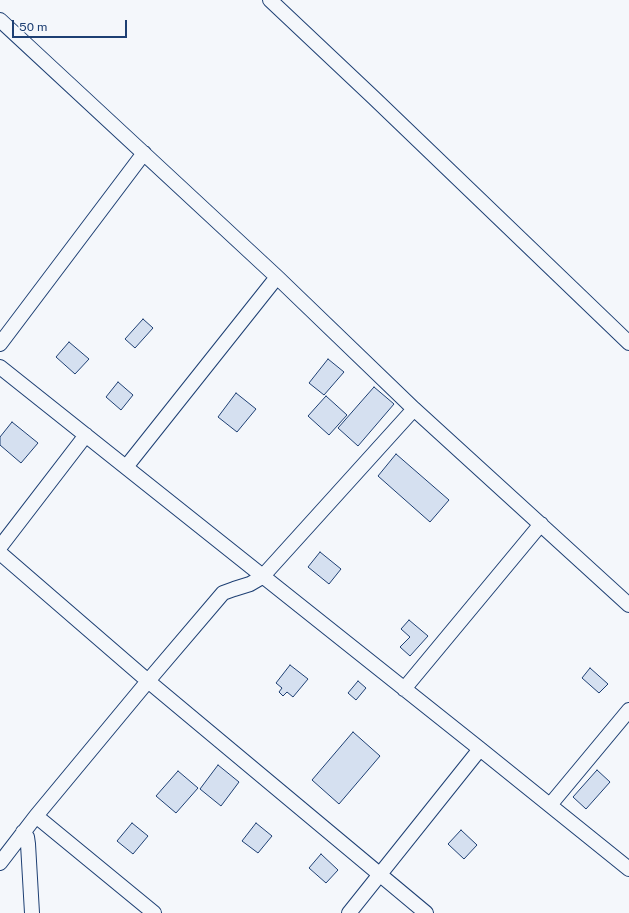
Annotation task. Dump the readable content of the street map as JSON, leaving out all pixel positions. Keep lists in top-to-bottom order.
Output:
{
  "scale_bar": "50 m"
}
